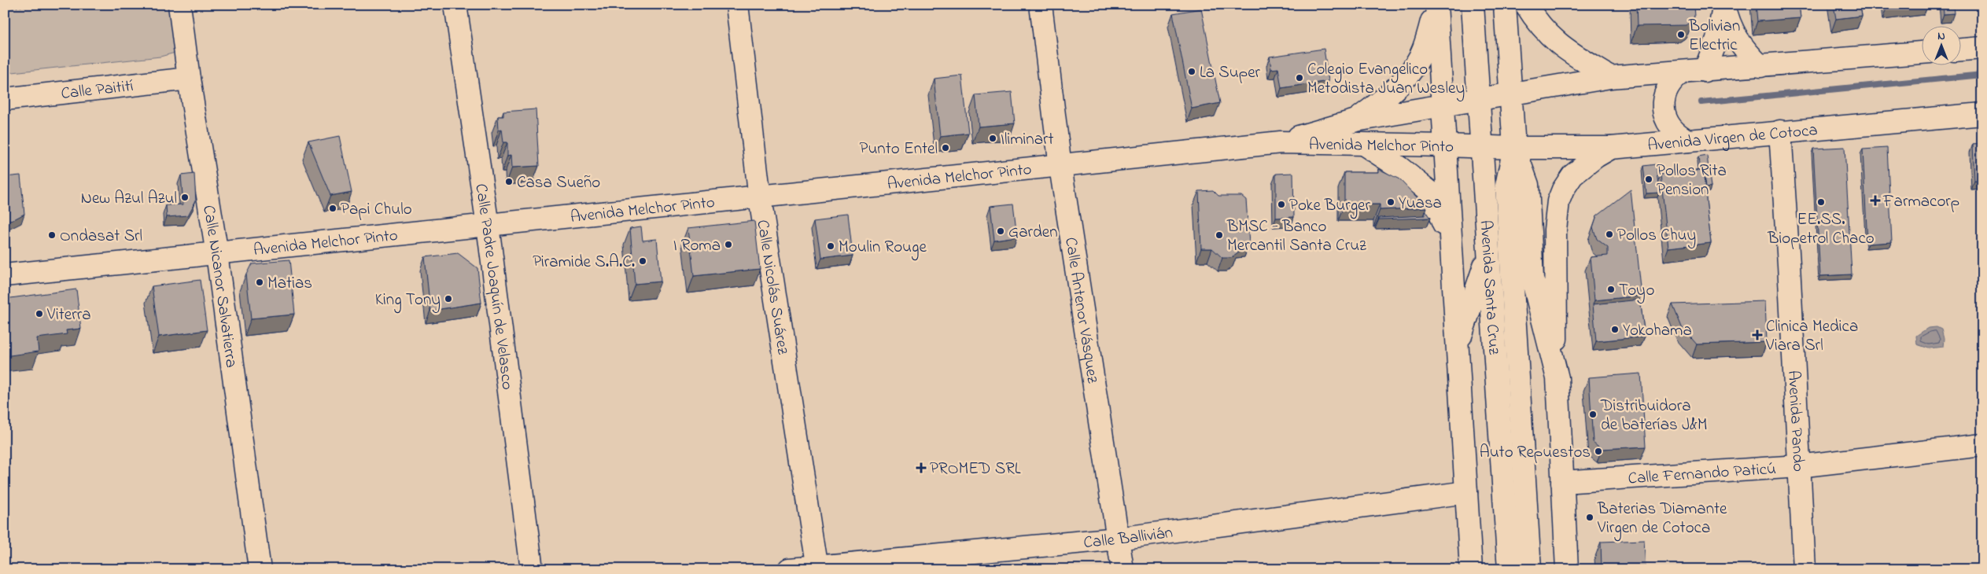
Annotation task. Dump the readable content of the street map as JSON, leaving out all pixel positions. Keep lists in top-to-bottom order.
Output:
{
  "streets": {
    "main road": [
      "Calle Paitití",
      "Avenida Virgen de Cotoca",
      "Avenida Melchor Pinto",
      "Calle Nicanor Salvatierra",
      "Calle Padre Joaquín de Velasco",
      "Avenida Santa Cruz",
      "Calle Nicolás Suárez",
      "Calle Antenor Vásquez",
      "Avenida Pando",
      "Calle Fernando Paticú",
      "Calle Ballivián"
    ]
  },
  "crossings": [
    ["Calle Paitití", "Calle Nicanor Salvatierra"],
    ["Avenida Virgen de Cotoca", "Avenida Melchor Pinto"],
    ["Avenida Virgen de Cotoca", "Avenida Santa Cruz"],
    ["Avenida Virgen de Cotoca", "Avenida Pando"],
    ["Avenida Melchor Pinto", "Calle Nicanor Salvatierra"],
    ["Avenida Melchor Pinto", "Calle Padre Joaquín de Velasco"],
    ["Avenida Melchor Pinto", "Avenida Santa Cruz"],
    ["Avenida Melchor Pinto", "Calle Nicolás Suárez"],
    ["Avenida Melchor Pinto", "Calle Antenor Vásquez"],
    ["Avenida Santa Cruz", "Calle Fernando Paticú"],
    ["Calle Nicolás Suárez", "Calle Ballivián"],
    ["Calle Antenor Vásquez", "Calle Ballivián"],
    ["Avenida Pando", "Calle Fernando Paticú"]
  ],
  "places": {
    "other": [
      "Bolivian Electric",
      "La Super",
      "Colegio Evangelico Metodista Juan Wesley",
      "Iliminart",
      "Punto Entel",
      "Pollos Rita Pension",
      "Casa Sueño",
      "New Azul Azul",
      "Yuasa",
      "EE.SS. Biopetrol Chaco",
      "Poke Burger",
      "Papi Chulo",
      "Garden",
      "Pollos Chuy",
      "Ondasat Srl",
      "BMSC - Banco Mercantil Santa Cruz",
      "I Roma",
      "Moulin Rouge",
      "Piramide S.A.C.",
      "Matias",
      "Toyo",
      "King Tony",
      "Viterra",
      "Yokohama",
      "Distribuidora de baterías J&M",
      "Auto Repuestos",
      "Baterias Diamante Virgen de Cotoca"
    ],
    "health": ["Farmacorp", "Clinica Medica Viara Srl", "PROMED SRL"]
  },
  "north": "top"
}
